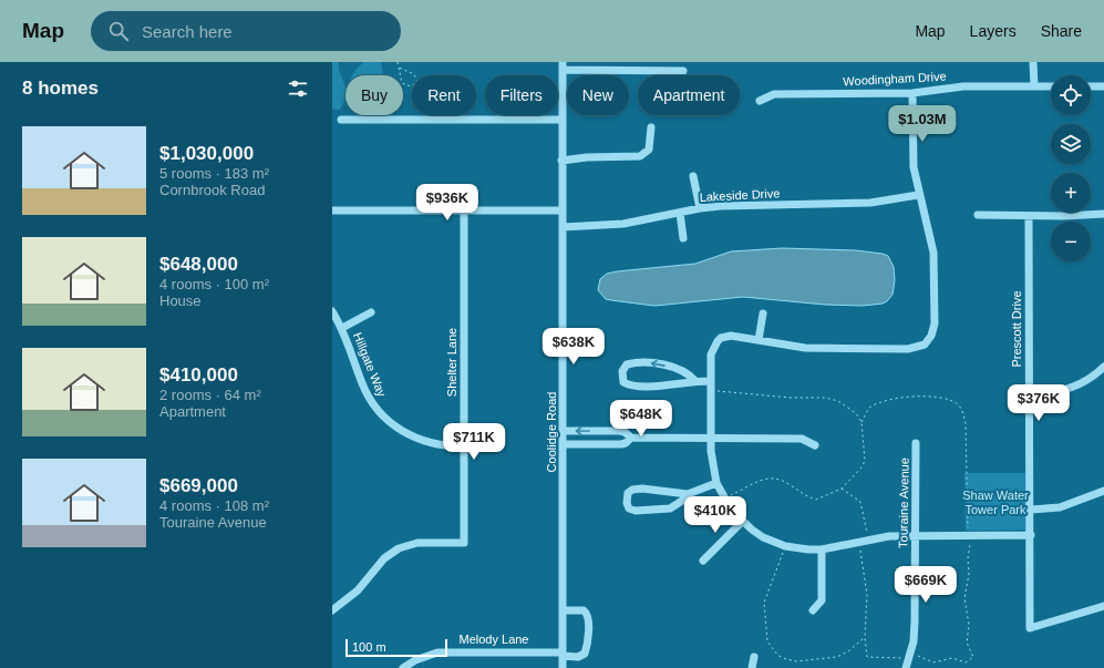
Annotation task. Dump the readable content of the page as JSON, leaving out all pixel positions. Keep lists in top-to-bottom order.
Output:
{
  "streets": {
    "street": [
      "Woodingham Drive",
      "Lakeside Drive",
      "Prescott Drive",
      "Shelter Lane",
      "Hillgate Way",
      "Coolidge Road",
      "Touraine Avenue",
      "Melody Lane"
    ]
  },
  "crossings": [
    ["Lakeside Drive", "Coolidge Road"],
    ["Shelter Lane", "Hillgate Way"],
    ["Coolidge Road", "Melody Lane"]
  ],
  "parks": ["Shaw Water Tower Park"],
  "scale_bar": "100 m",
  "page": {
    "header": "Map",
    "search": "Search here",
    "nav": ["Map", "Layers", "Share"],
    "heading": "8 homes",
    "map_buttons": ["+", "−"],
    "chip": [
      "Buy",
      "Rent",
      "Filters",
      "New",
      "Apartment"
    ],
    "price": [
      "$1.03M",
      "$936K",
      "$638K",
      "$376K",
      "$648K",
      "$711K",
      "$410K",
      "$669K"
    ],
    "list": [
      {
        "name": "$1,030,000",
        "note": "5 rooms · 183 m² · Cornbrook Road"
      },
      {
        "name": "$648,000",
        "note": "4 rooms · 100 m² · House"
      },
      {
        "name": "$410,000",
        "note": "2 rooms · 64 m² · Apartment"
      },
      {
        "name": "$669,000",
        "note": "4 rooms · 108 m² · Touraine Avenue"
      }
    ],
    "scale": "100 m"
  }
}
